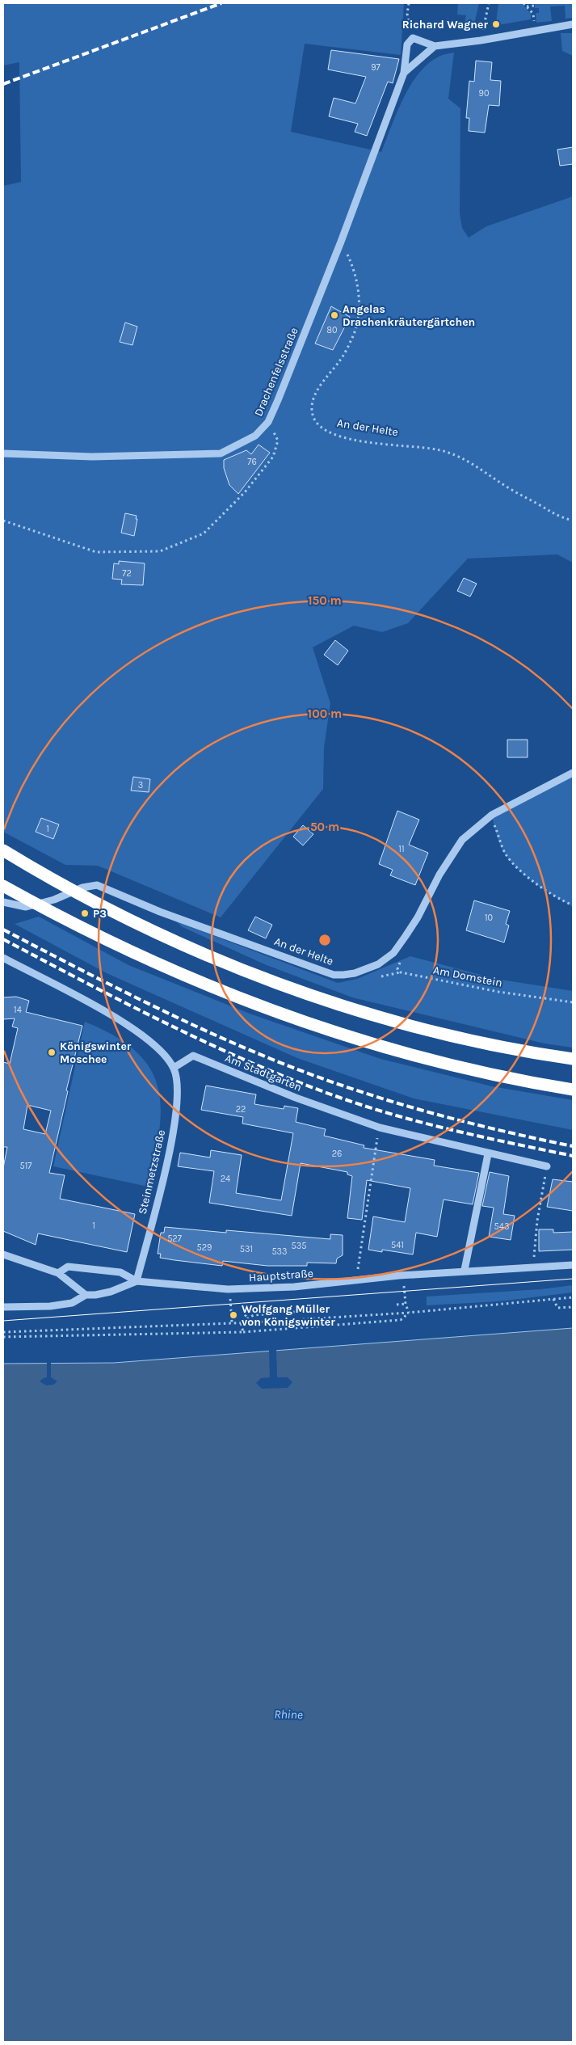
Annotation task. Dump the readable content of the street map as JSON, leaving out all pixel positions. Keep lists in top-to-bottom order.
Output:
{
  "streets": {
    "street": [
      "Drachenfelsstraße",
      "An der Helte",
      "Am Stadtgarten",
      "Steinmetzstraße",
      "Hauptstraße"
    ],
    "path": ["Am Domstein"]
  },
  "crossings": [
    ["Drachenfelsstraße", "An der Helte"],
    ["Am Stadtgarten", "Steinmetzstraße"],
    ["Steinmetzstraße", "Hauptstraße"]
  ],
  "water": ["Rhine"],
  "places": [
    "Richard Wagner",
    "Angelas Drachenkräutergärtchen",
    "P3",
    "Königswinter Moschee",
    "Wolfgang Müller von Königswinter"
  ],
  "house_numbers": [
    "97",
    "90",
    "80",
    "76",
    "72",
    "3",
    "1",
    "11",
    "10",
    "14",
    "22",
    "26",
    "517",
    "24",
    "1",
    "543",
    "527",
    "541",
    "535",
    "529",
    "531",
    "533"
  ],
  "rings": ["150 m", "100 m", "50 m"]
}
